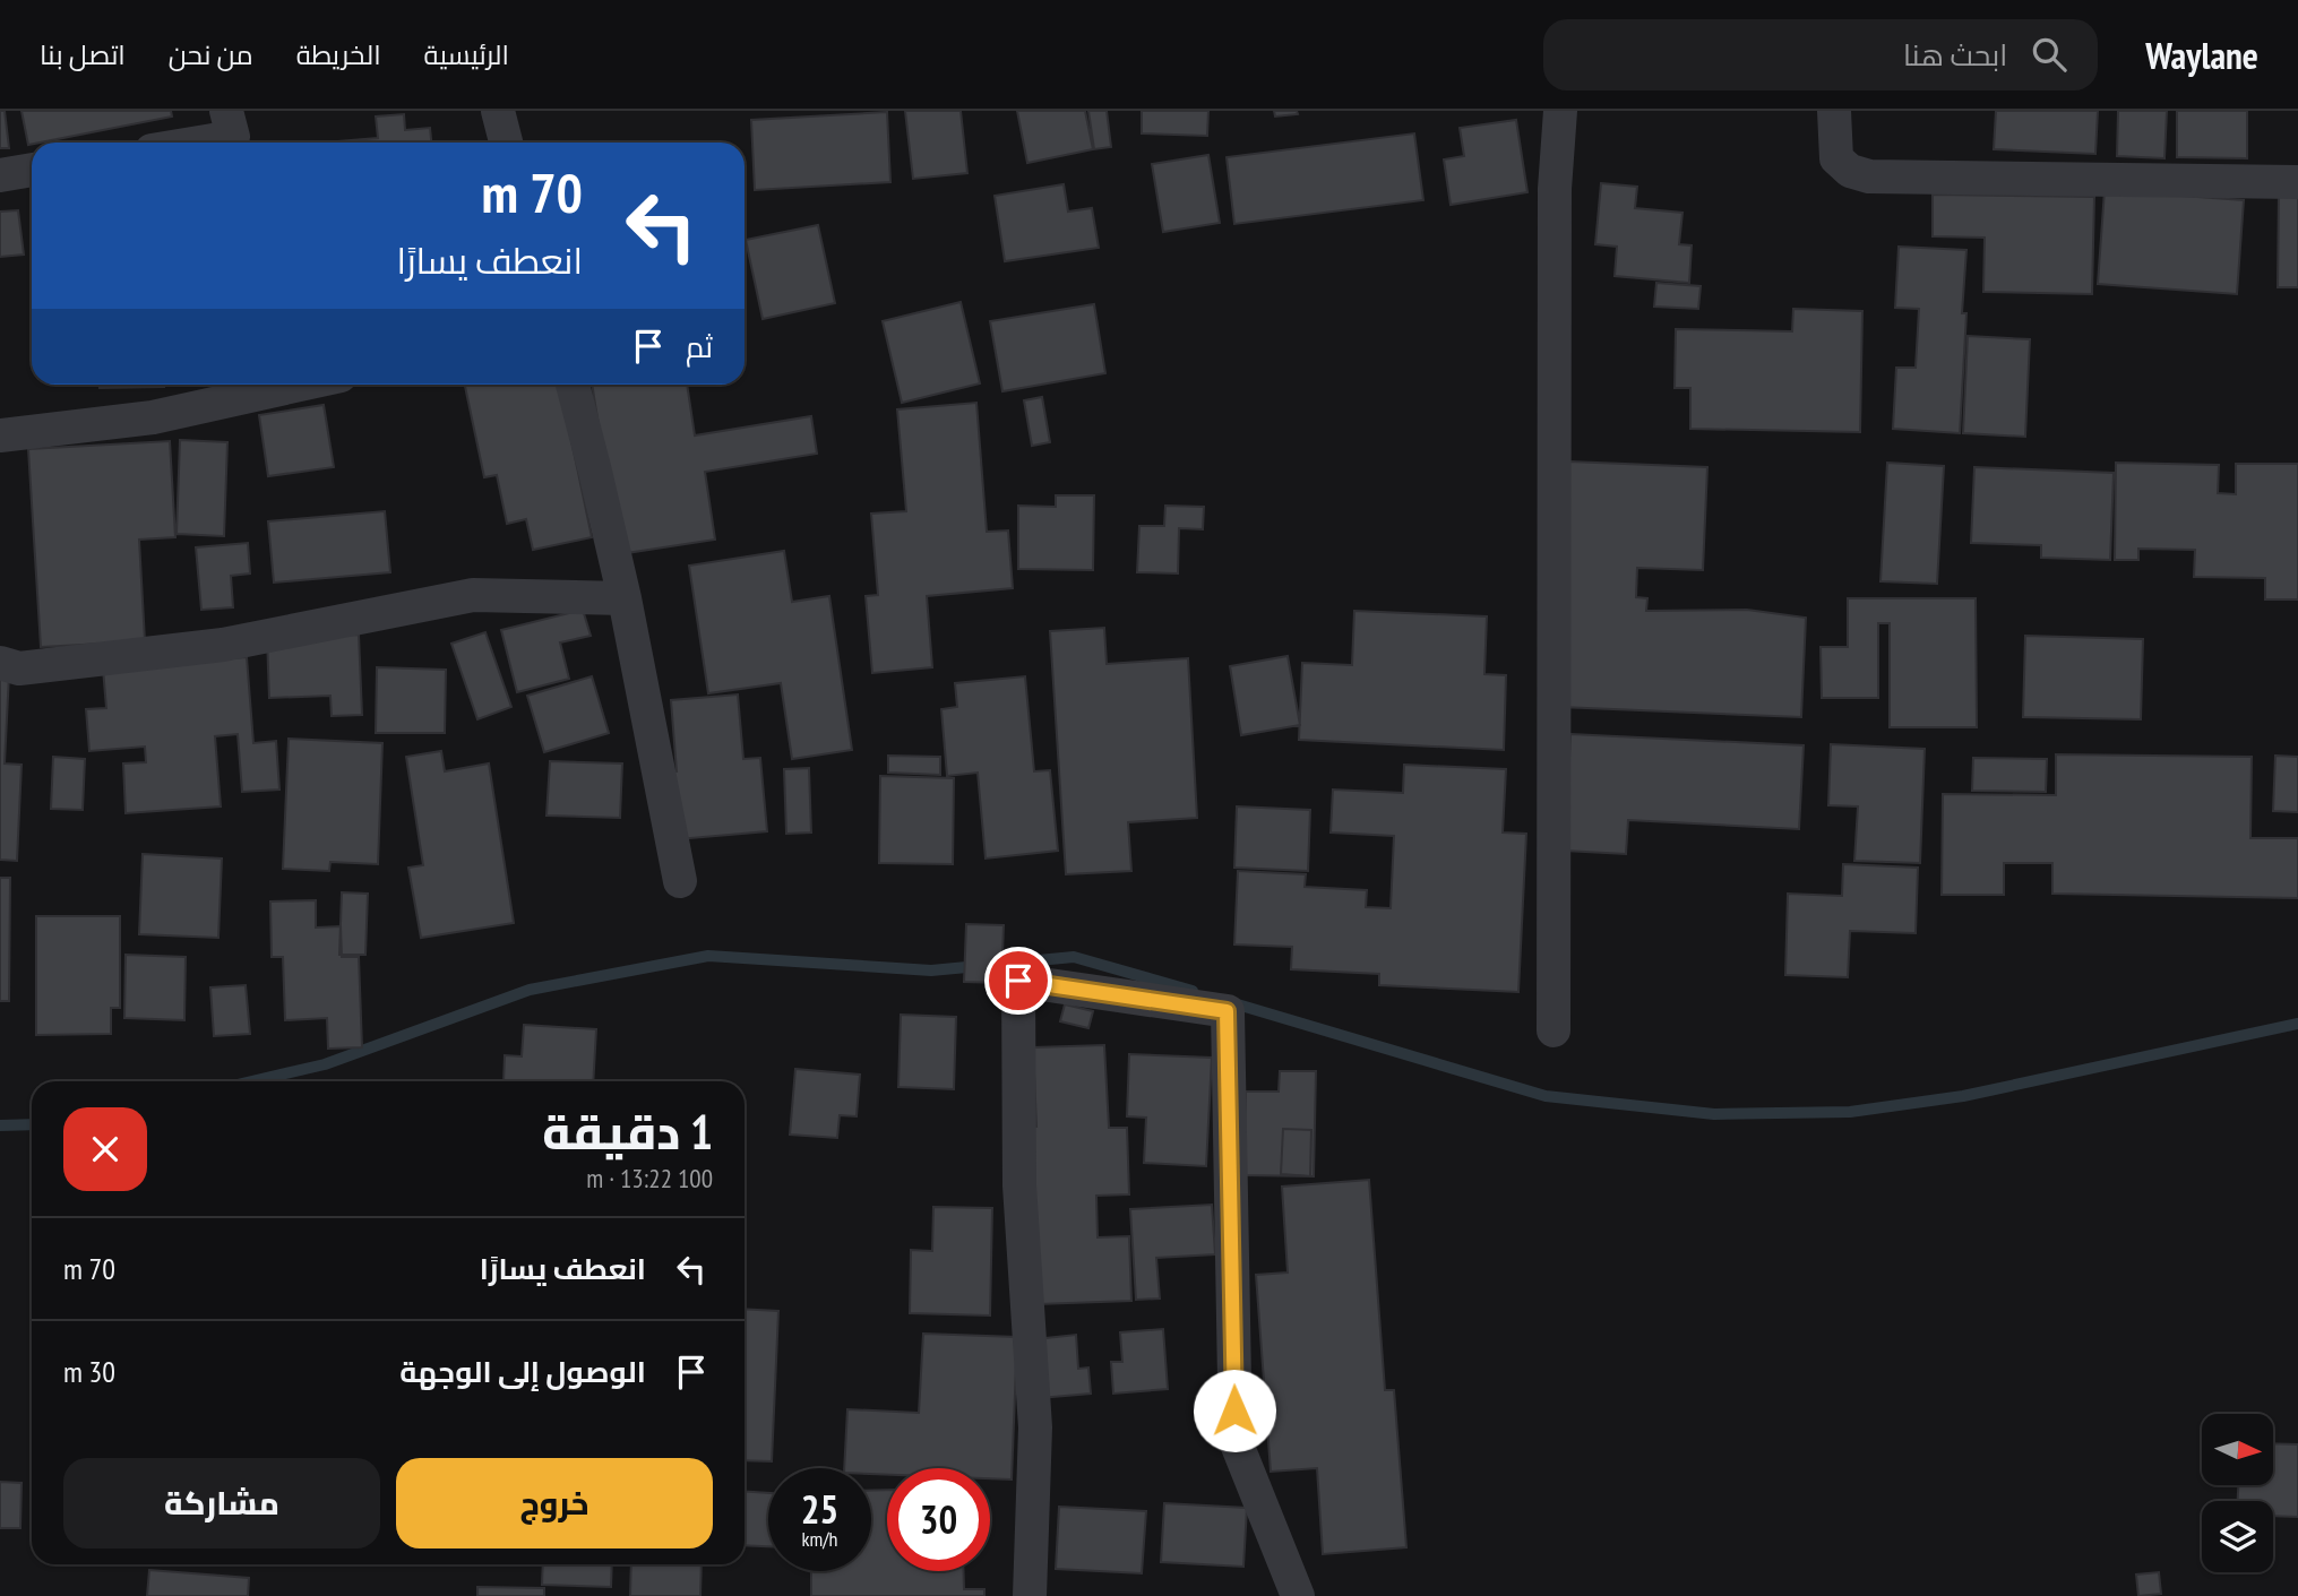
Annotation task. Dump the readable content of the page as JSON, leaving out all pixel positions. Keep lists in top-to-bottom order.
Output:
{
  "north": "right",
  "page": {
    "header": "Waylane",
    "search": "ابحث هنا",
    "nav": [
      "الرئيسية",
      "الخريطة",
      "من نحن",
      "اتصل بنا"
    ],
    "turn": ["70 m", "انعطف يسارًا"],
    "then": "ثم",
    "heading": ["1 دقيقة", "100 m · 13:22"],
    "list": [
      {
        "name": "انعطف يسارًا",
        "value": "70 m"
      },
      {
        "name": "الوصول إلى الوجهة",
        "value": "30 m"
      }
    ],
    "buttons": ["خروج", "مشاركة"],
    "speed": "25 km/h",
    "limit": "30"
  }
}
